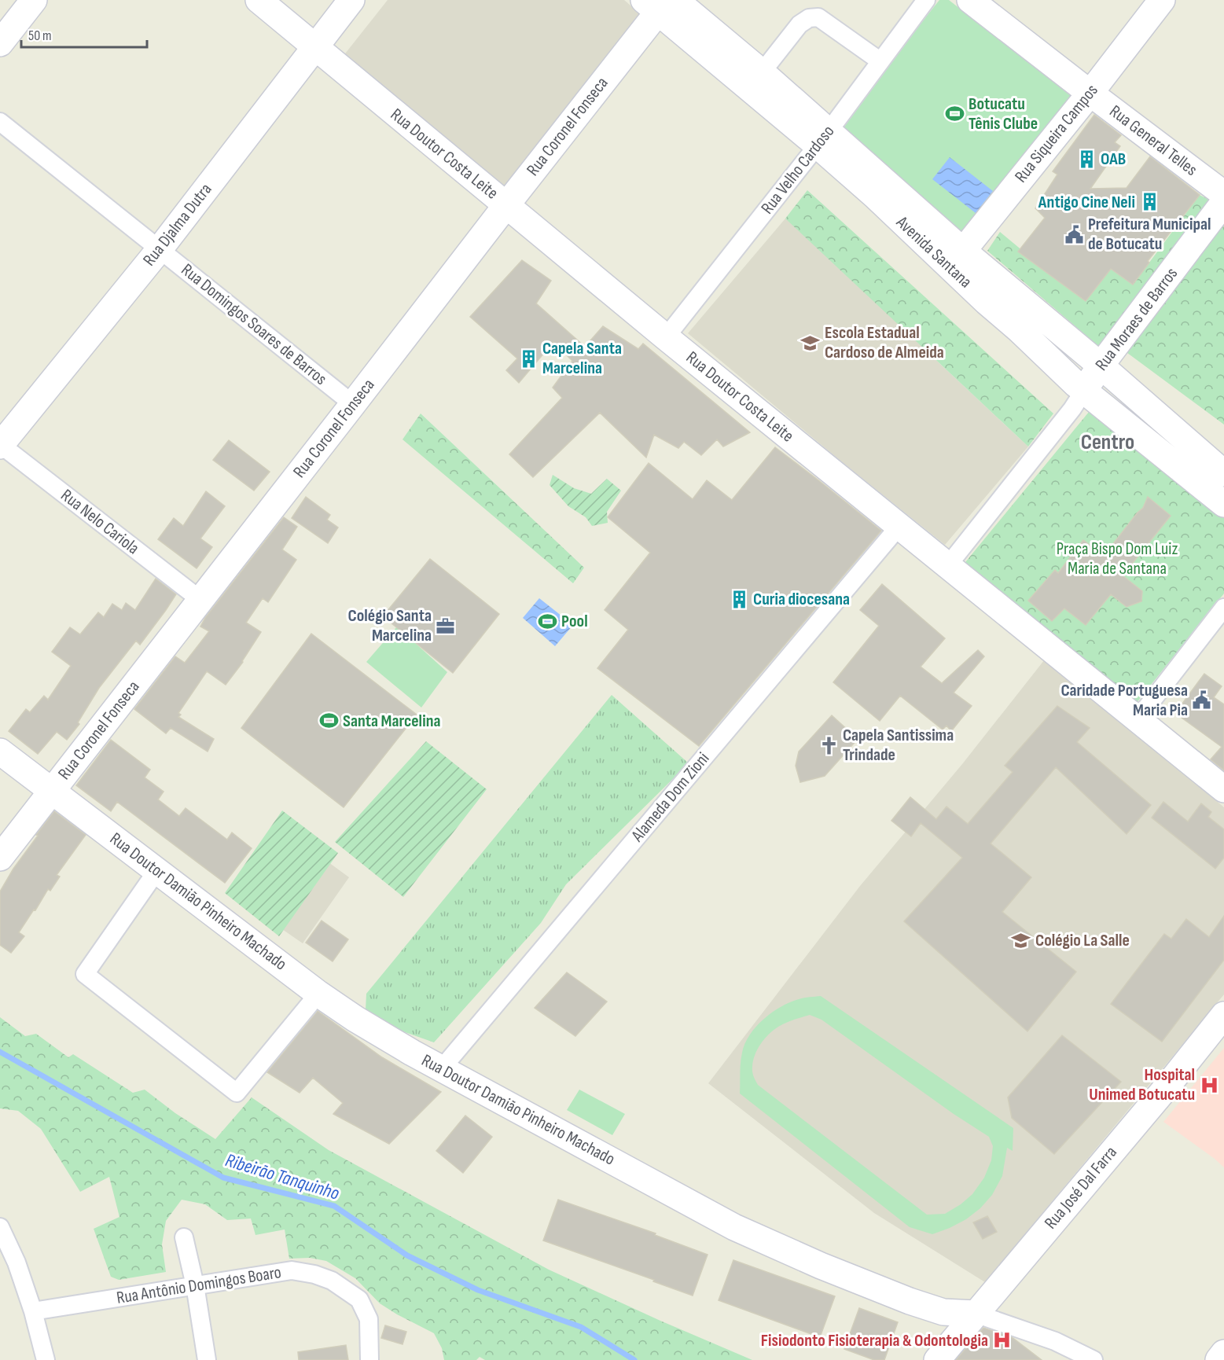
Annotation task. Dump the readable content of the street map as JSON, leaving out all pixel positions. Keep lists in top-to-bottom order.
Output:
{
  "streets": {
    "street": [
      "Rua Coronel Fonseca",
      "Rua Siqueira Campos",
      "Rua General Telles",
      "Rua Doutor Costa Leite",
      "Rua Velho Cardoso",
      "Rua Djalma Dutra",
      "Avenida Santana",
      "Rua Moraes de Barros",
      "Rua Domingos Soares de Barros",
      "Rua Nelo Cariola",
      "Alameda Dom Zioni",
      "Rua Doutor Damião Pinheiro Machado",
      "Rua José Dal Farra",
      "Rua Antônio Domingos Boaro"
    ]
  },
  "crossings": [
    ["Rua Coronel Fonseca", "Rua Doutor Costa Leite"],
    ["Rua Coronel Fonseca", "Avenida Santana"],
    ["Rua Coronel Fonseca", "Rua Domingos Soares de Barros"],
    ["Rua Coronel Fonseca", "Rua Nelo Cariola"],
    ["Rua Coronel Fonseca", "Rua Doutor Damião Pinheiro Machado"],
    ["Rua Siqueira Campos", "Rua General Telles"],
    ["Rua Siqueira Campos", "Avenida Santana"],
    ["Rua Doutor Costa Leite", "Rua Velho Cardoso"],
    ["Rua Doutor Costa Leite", "Rua Djalma Dutra"],
    ["Rua Doutor Costa Leite", "Alameda Dom Zioni"],
    ["Rua Velho Cardoso", "Avenida Santana"],
    ["Rua Djalma Dutra", "Rua Domingos Soares de Barros"],
    ["Rua Djalma Dutra", "Rua Nelo Cariola"],
    ["Avenida Santana", "Rua Moraes de Barros"],
    ["Alameda Dom Zioni", "Rua Doutor Damião Pinheiro Machado"],
    ["Rua Doutor Damião Pinheiro Machado", "Rua José Dal Farra"]
  ],
  "districts": ["Centro"],
  "water": ["Ribeirão Tanquinho"],
  "parks": ["Praça Bispo Dom Luiz Maria de Santana"],
  "places": {
    "sports": ["Botucatu Tênis Clube", "Pool", "Santa Marcelina"],
    "building": [
      "OAB",
      "Antigo Cine Neli",
      "Capela Santa Marcelina",
      "Curia diocesana"
    ],
    "public building": ["Prefeitura Municipal de Botucatu", "Caridade Portuguesa Maria Pia"],
    "school or university": ["Escola Estadual Cardoso de Almeida", "Colégio La Salle"],
    "office": ["Colégio Santa Marcelina"],
    "church": ["Capela Santissima Trindade"],
    "hospital": ["Hospital Unimed Botucatu", "Fisiodonto Fisioterapia & Odontologia"]
  },
  "scale_bar": "50 m"
}
